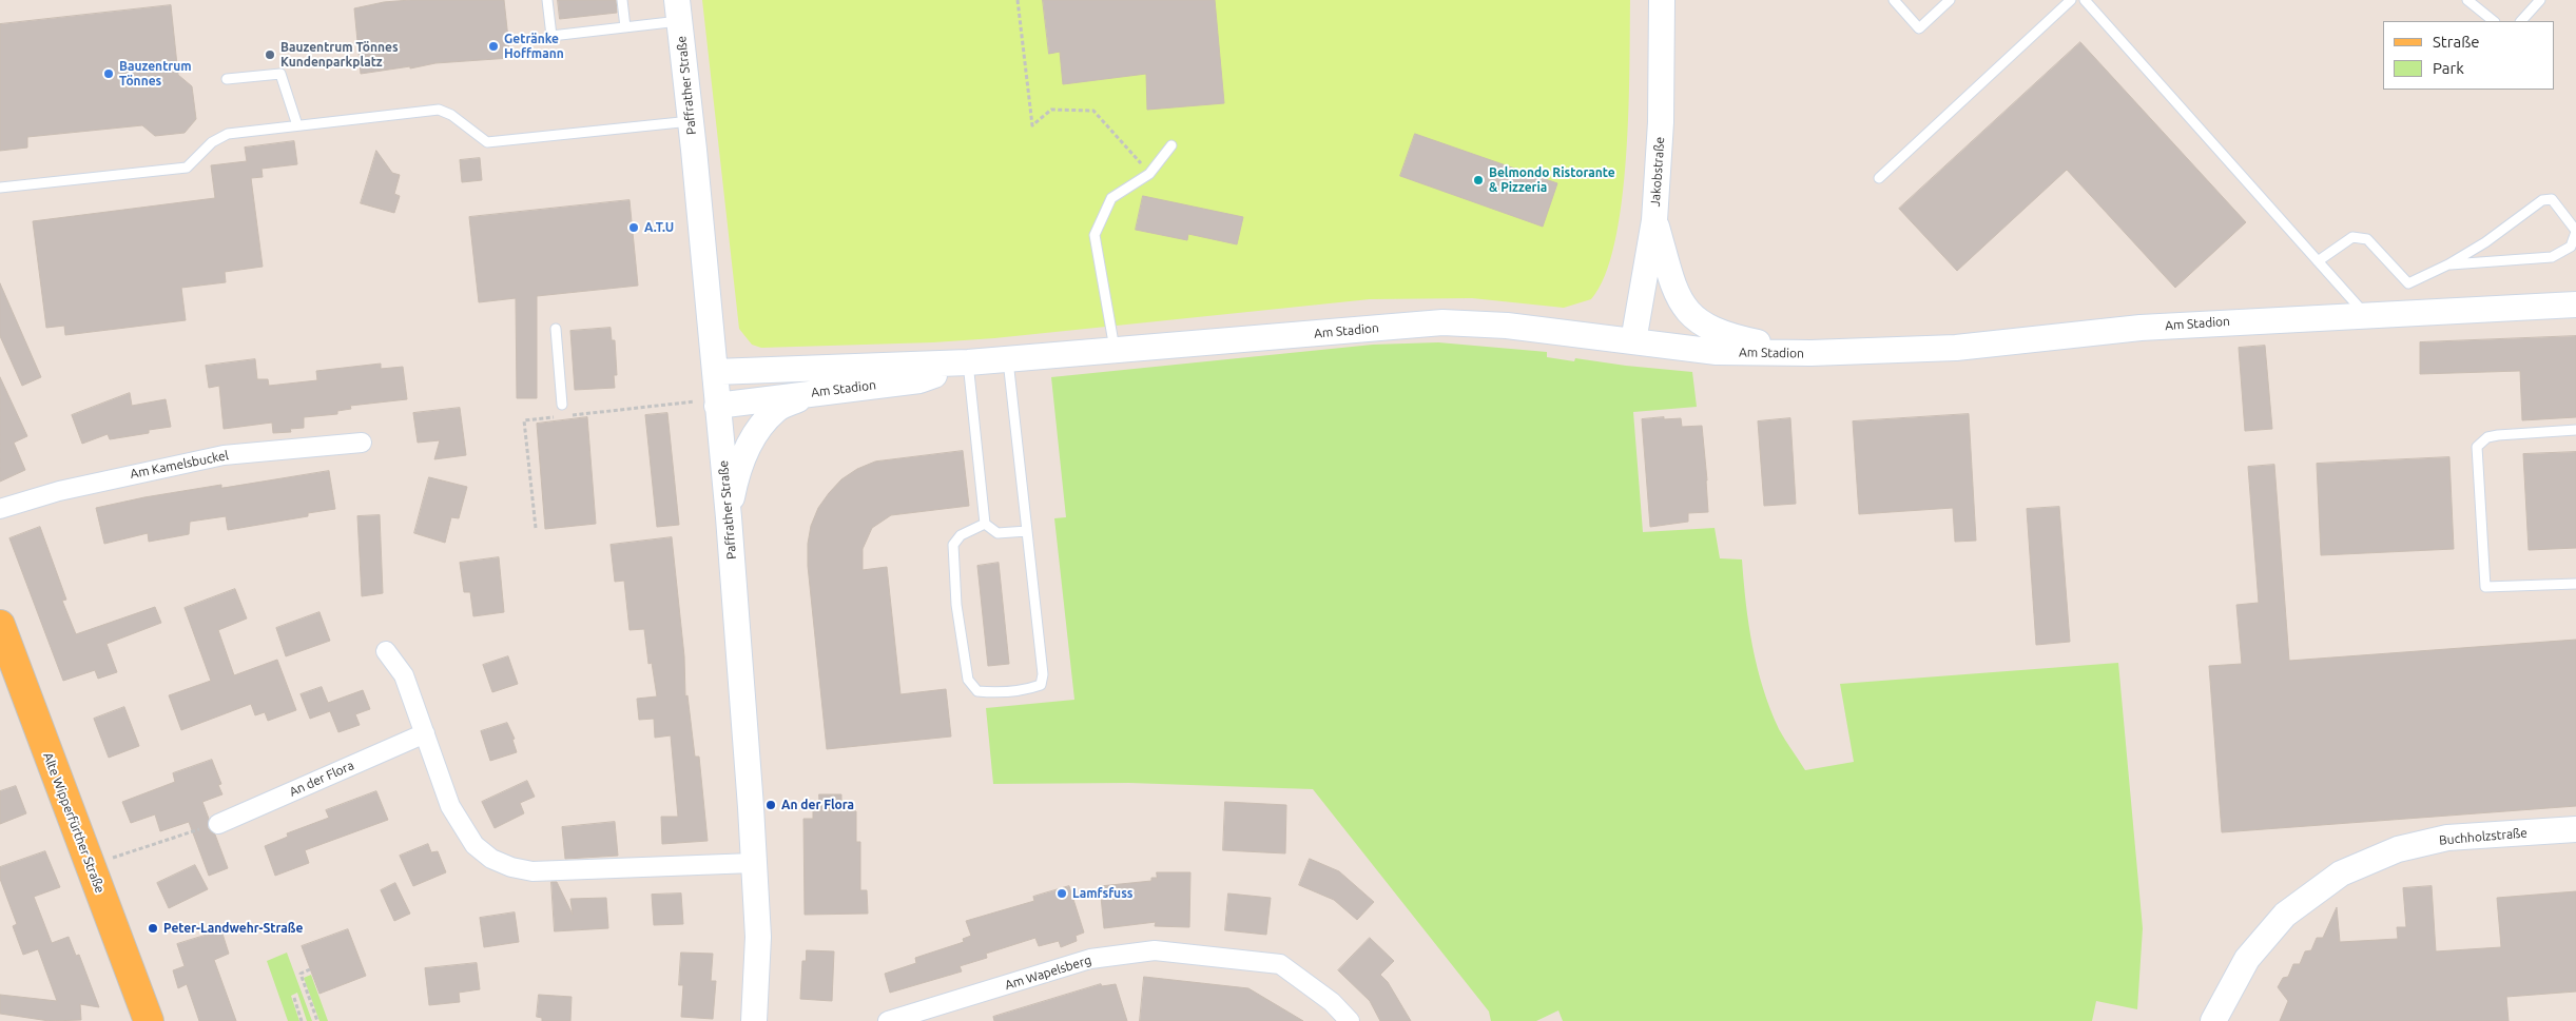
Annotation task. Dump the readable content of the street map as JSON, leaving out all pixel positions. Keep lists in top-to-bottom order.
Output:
{
  "streets": {
    "main road": [
      "Paffrather Straße",
      "Jakobstraße",
      "Am Stadion",
      "Alte Wipperfürther Straße",
      "Buchholzstraße"
    ],
    "street": ["Am Kamelsbuckel", "An der Flora", "Am Wapelsberg"]
  },
  "crossings": [
    ["Paffrather Straße", "Am Stadion"],
    ["Jakobstraße", "Am Stadion"]
  ],
  "places": [
    "Getränke Hoffmann",
    "Bauzentrum Tönnes Kundenparkplatz",
    "Bauzentrum Tönnes",
    "Belmondo Ristorante & Pizzeria",
    "A.T.U",
    "An der Flora",
    "Lamfsfuss",
    "Peter-Landwehr-Straße"
  ],
  "legend": ["Straße", "Park"]
}
